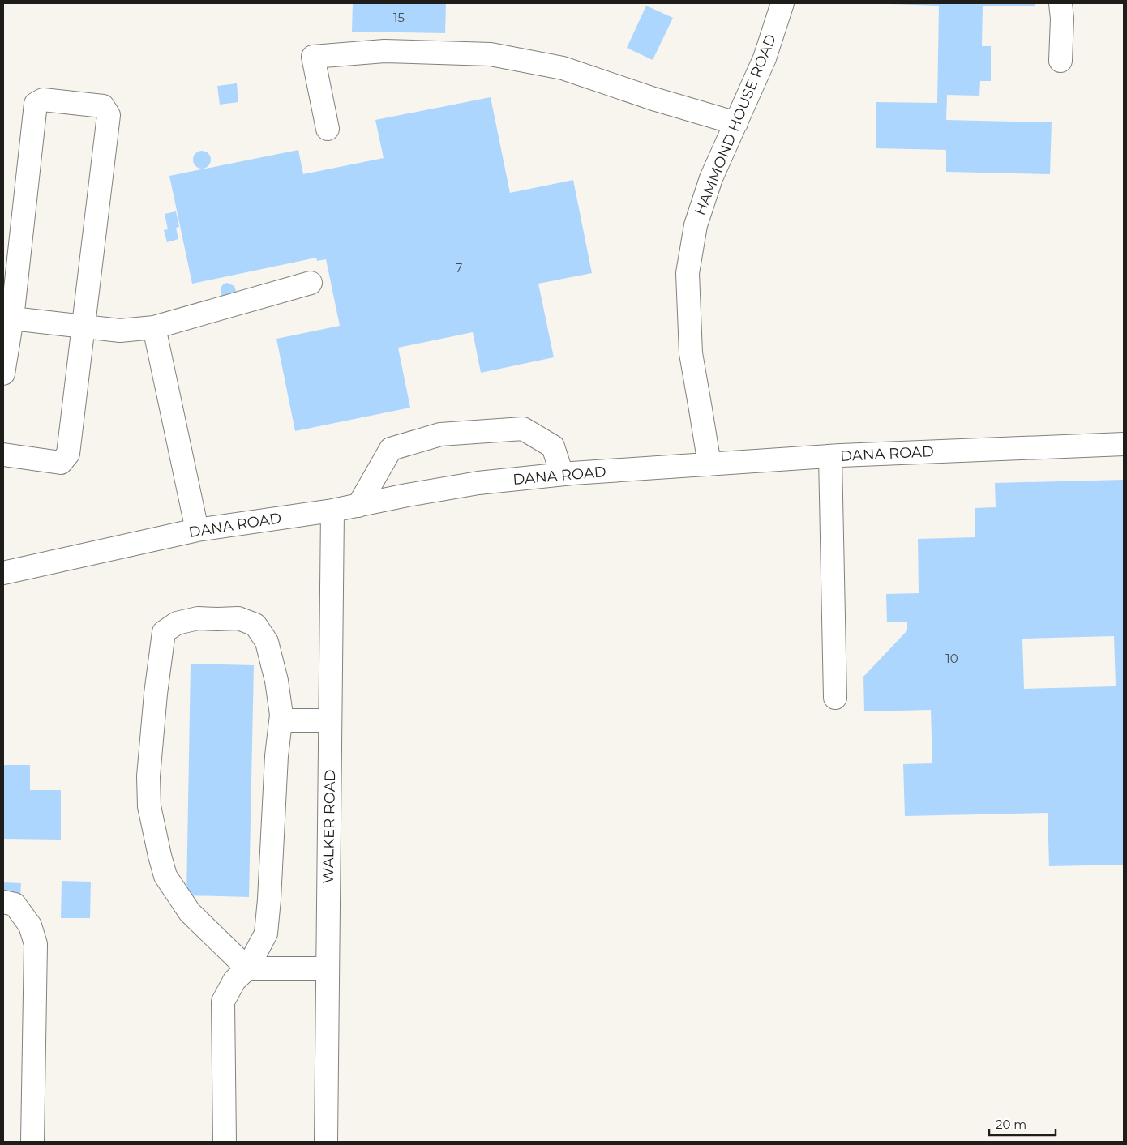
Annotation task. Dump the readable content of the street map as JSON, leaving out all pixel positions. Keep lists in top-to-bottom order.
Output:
{
  "streets": {
    "street": ["HAMMOND HOUSE ROAD", "DANA ROAD", "WALKER ROAD"]
  },
  "crossings": [
    ["HAMMOND HOUSE ROAD", "DANA ROAD"],
    ["DANA ROAD", "WALKER ROAD"]
  ],
  "house_numbers": ["15", "7", "10"],
  "scale_bar": "20 m"
}
